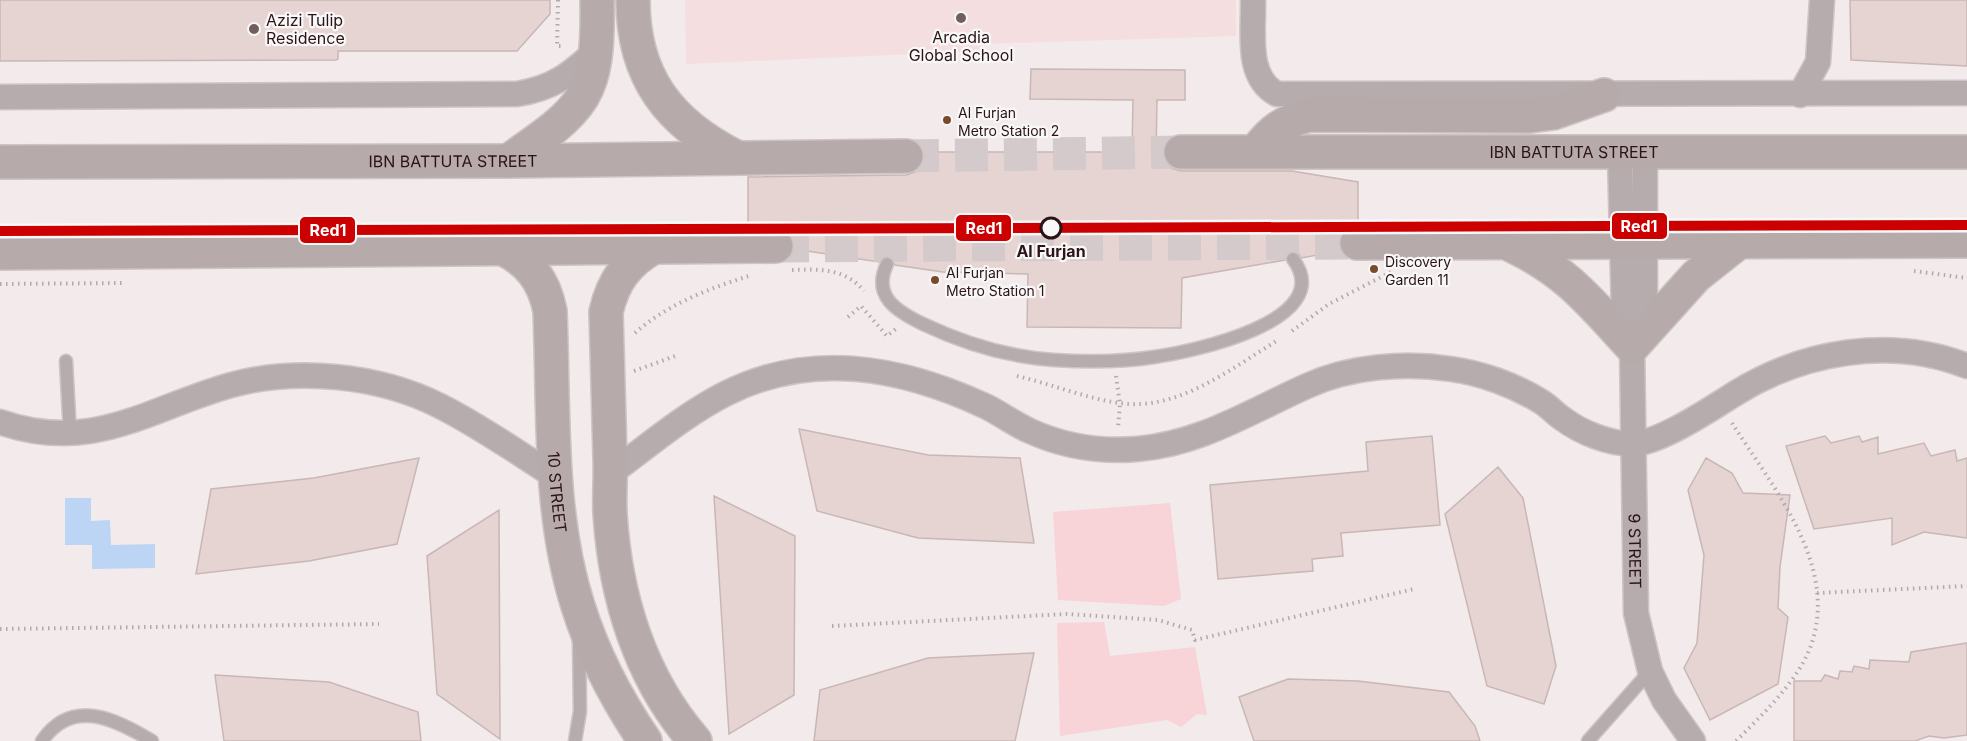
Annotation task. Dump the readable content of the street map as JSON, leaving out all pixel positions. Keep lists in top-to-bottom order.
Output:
{
  "streets": {
    "main road": ["IBN BATTUTA STREET", "10 STREET"],
    "street": ["9 STREET"]
  },
  "crossings": [
    ["IBN BATTUTA STREET", "9 STREET"]
  ],
  "places": [
    "Arcadia Global School",
    "Azizi Tulip Residence",
    "Al Furjan Metro Station 2",
    "Al Furjan",
    "Discovery Garden 11",
    "Al Furjan Metro Station 1"
  ],
  "lines": ["transit line Red1"]
}
